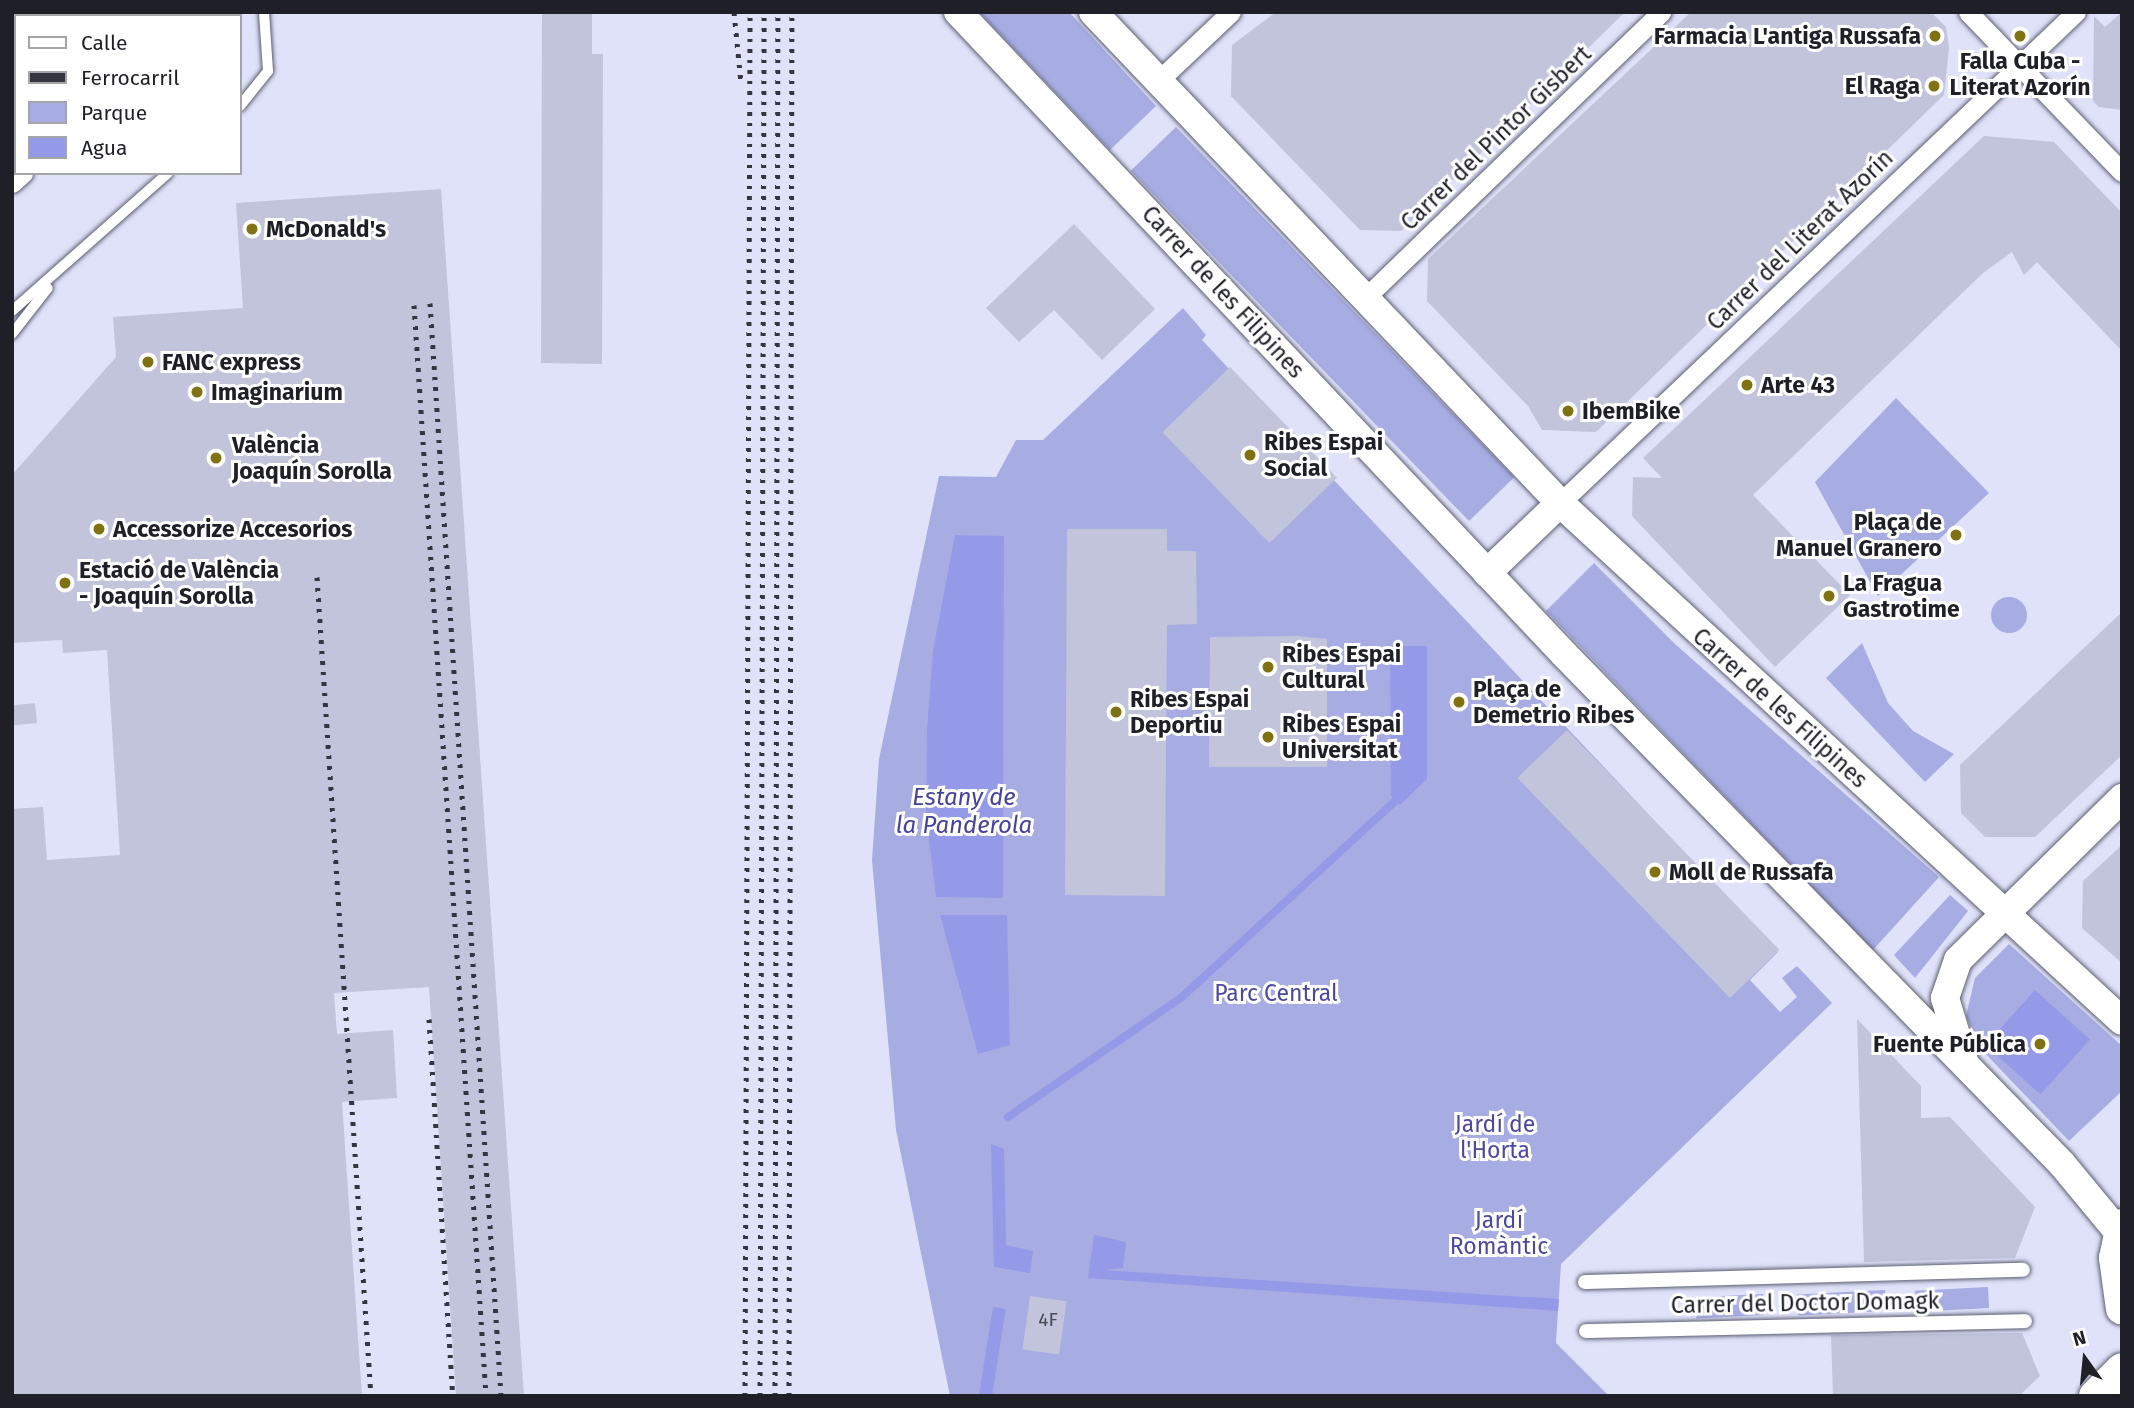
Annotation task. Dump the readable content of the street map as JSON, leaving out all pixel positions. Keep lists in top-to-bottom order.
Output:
{
  "streets": {
    "main road": ["Carrer de les Filipines"],
    "street": ["Carrer del Pintor Gisbert", "Carrer del Literat Azorín", "Carrer del Doctor Domagk"]
  },
  "crossings": [
    ["Carrer del Pintor Gisbert", "Carrer de les Filipines"],
    ["Carrer del Literat Azorín", "Carrer de les Filipines"]
  ],
  "water": ["Estany de la Panderola"],
  "parks": ["Parc Central", "Jardí de l'Horta", "Jardí Romàntic"],
  "places": [
    "Farmacia L'antiga Russafa",
    "Falla Cuba - Literat Azorín",
    "El Raga",
    "McDonald's",
    "FANC express",
    "Arte 43",
    "Imaginarium",
    "IbemBike",
    "Ribes Espai Social",
    "València Joaquín Sorolla",
    "Accessorize Accesorios",
    "Plaça de Manuel Granero",
    "Estació de València - Joaquín Sorolla",
    "La Fragua Gastrotime",
    "Ribes Espai Cultural",
    "Plaça de Demetrio Ribes",
    "Ribes Espai Deportiu",
    "Ribes Espai Universitat",
    "Moll de Russafa",
    "Fuente Pública"
  ],
  "house_numbers": ["4F"],
  "legend": [
    "Calle",
    "Ferrocarril",
    "Parque",
    "Agua"
  ],
  "north": "top"
}
